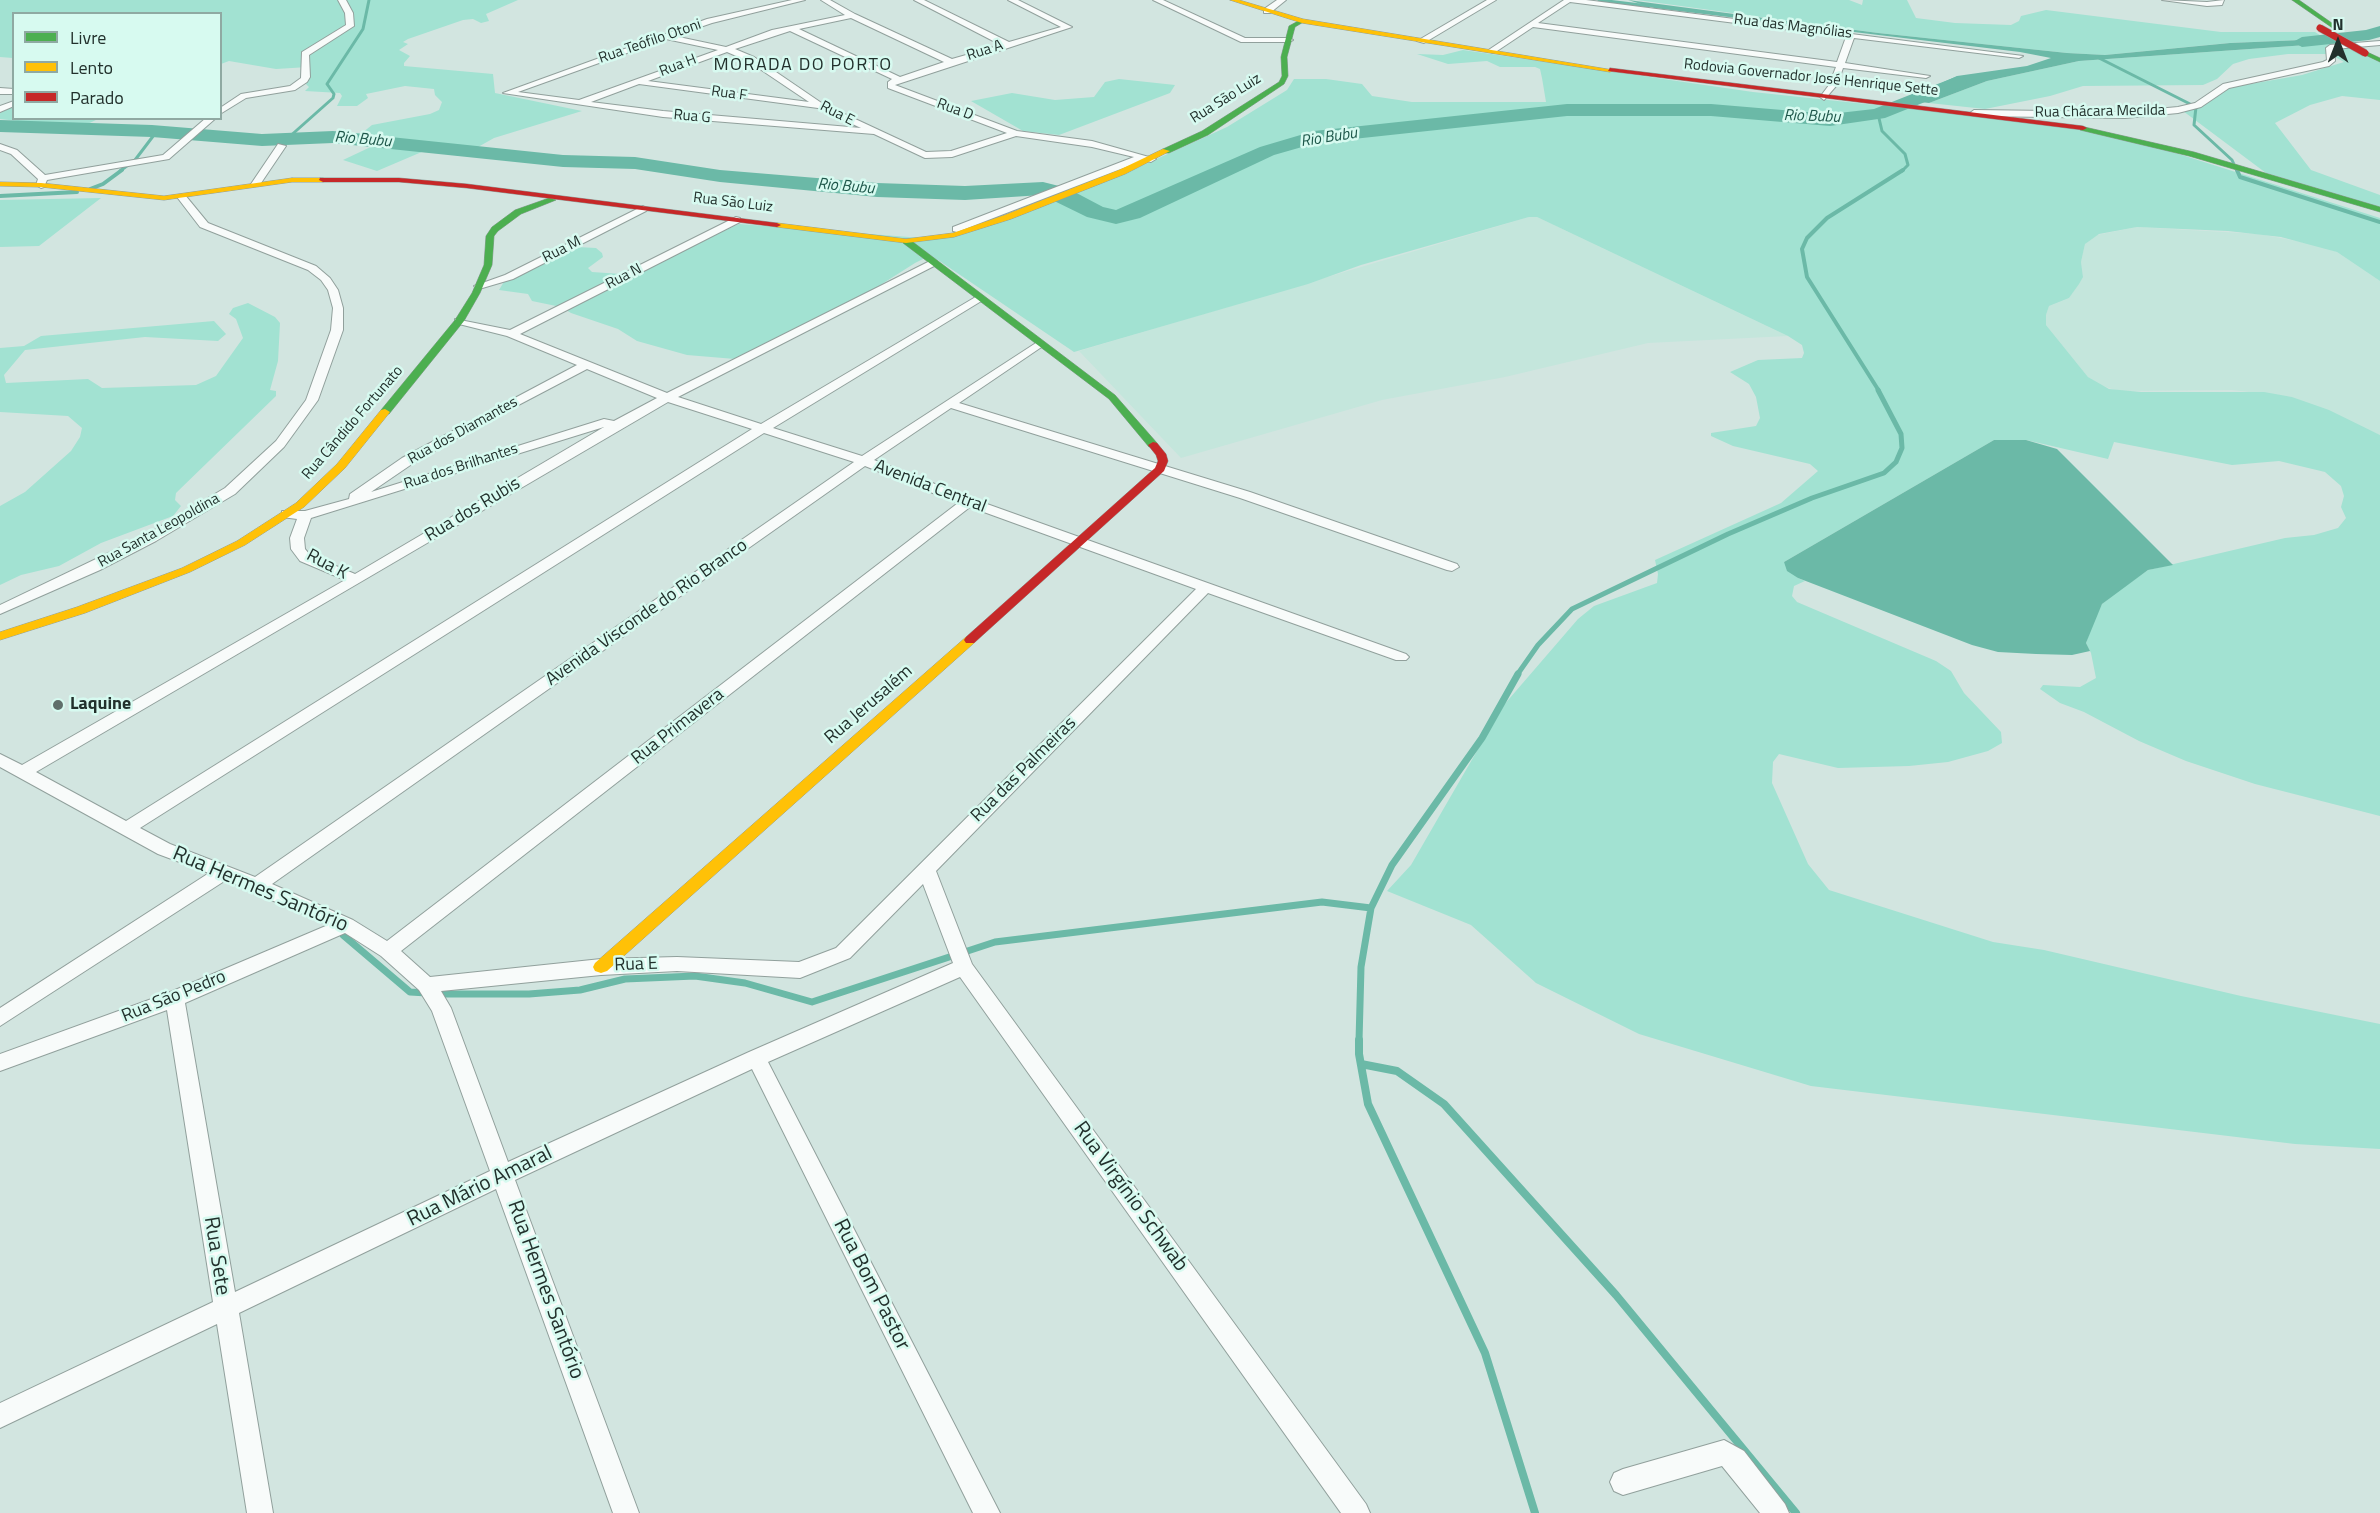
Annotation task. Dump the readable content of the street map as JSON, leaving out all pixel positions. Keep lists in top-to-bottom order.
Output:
{
  "streets": {
    "main road": [
      "Rodovia Governador José Henrique Sette",
      "Rua São Luiz",
      "Rua Cândido Fortunato",
      "Rua Jerusalém"
    ],
    "street": [
      "Rua das Magnólias",
      "Rua Teófilo Otoni",
      "Rua A",
      "Rua H",
      "Rua F",
      "Rua D",
      "Rua Chácara Mecilda",
      "Rua E",
      "Rua G",
      "Rua M",
      "Rua N",
      "Rua dos Diamantes",
      "Rua dos Brilhantes",
      "Avenida Central",
      "Rua dos Rubis",
      "Rua Santa Leopoldina",
      "Rua K",
      "Avenida Visconde do Rio Branco",
      "Rua Primavera",
      "Rua das Palmeiras",
      "Rua Hermes Santório",
      "Rua São Pedro",
      "Rua Mário Amaral",
      "Rua Virgínio Schwab",
      "Rua Sete",
      "Rua Bom Pastor"
    ]
  },
  "crossings": [
    ["Rua Teófilo Otoni", "Rua E"],
    ["Rua Teófilo Otoni", "Rua G"],
    ["Rua A", "Rua D"],
    ["Rua H", "Rua F"],
    ["Rua H", "Rua E"],
    ["Rua H", "Rua G"],
    ["Rodovia Governador José Henrique Sette", "Rua São Luiz"],
    ["Rodovia Governador José Henrique Sette", "Rua Chácara Mecilda"],
    ["Rua F", "Rua E"],
    ["Rua São Luiz", "Rua D"],
    ["Rua São Luiz", "Rua M"],
    ["Rua São Luiz", "Rua N"],
    ["Rua São Luiz", "Rua Cândido Fortunato"],
    ["Rua São Luiz", "Rua Santa Leopoldina"],
    ["Rua D", "Rua E"],
    ["Rua E", "Rua G"],
    ["Rua E", "Rua Jerusalém"],
    ["Rua E", "Rua das Palmeiras"],
    ["Rua E", "Rua Hermes Santório"],
    ["Rua M", "Rua Cândido Fortunato"],
    ["Rua N", "Avenida Central"],
    ["Rua Cândido Fortunato", "Rua dos Brilhantes"],
    ["Rua Cândido Fortunato", "Avenida Central"],
    ["Rua dos Diamantes", "Rua dos Brilhantes"],
    ["Rua dos Diamantes", "Avenida Central"],
    ["Rua dos Brilhantes", "Rua dos Rubis"],
    ["Rua dos Brilhantes", "Rua K"],
    ["Avenida Central", "Rua dos Rubis"],
    ["Avenida Central", "Avenida Visconde do Rio Branco"],
    ["Avenida Central", "Rua Jerusalém"],
    ["Avenida Central", "Rua Primavera"],
    ["Avenida Central", "Rua das Palmeiras"],
    ["Rua dos Rubis", "Rua K"],
    ["Rua dos Rubis", "Rua Hermes Santório"],
    ["Avenida Visconde do Rio Branco", "Rua Hermes Santório"],
    ["Rua Primavera", "Rua Hermes Santório"],
    ["Rua das Palmeiras", "Rua Virgínio Schwab"],
    ["Rua Hermes Santório", "Rua São Pedro"],
    ["Rua Hermes Santório", "Rua Mário Amaral"],
    ["Rua São Pedro", "Rua Sete"],
    ["Rua Mário Amaral", "Rua Virgínio Schwab"],
    ["Rua Mário Amaral", "Rua Sete"],
    ["Rua Mário Amaral", "Rua Bom Pastor"]
  ],
  "districts": ["MORADA DO PORTO"],
  "water": ["Rio Bubu"],
  "places": ["Laquine"],
  "legend": ["Livre", "Lento", "Parado"],
  "north": "top"
}
